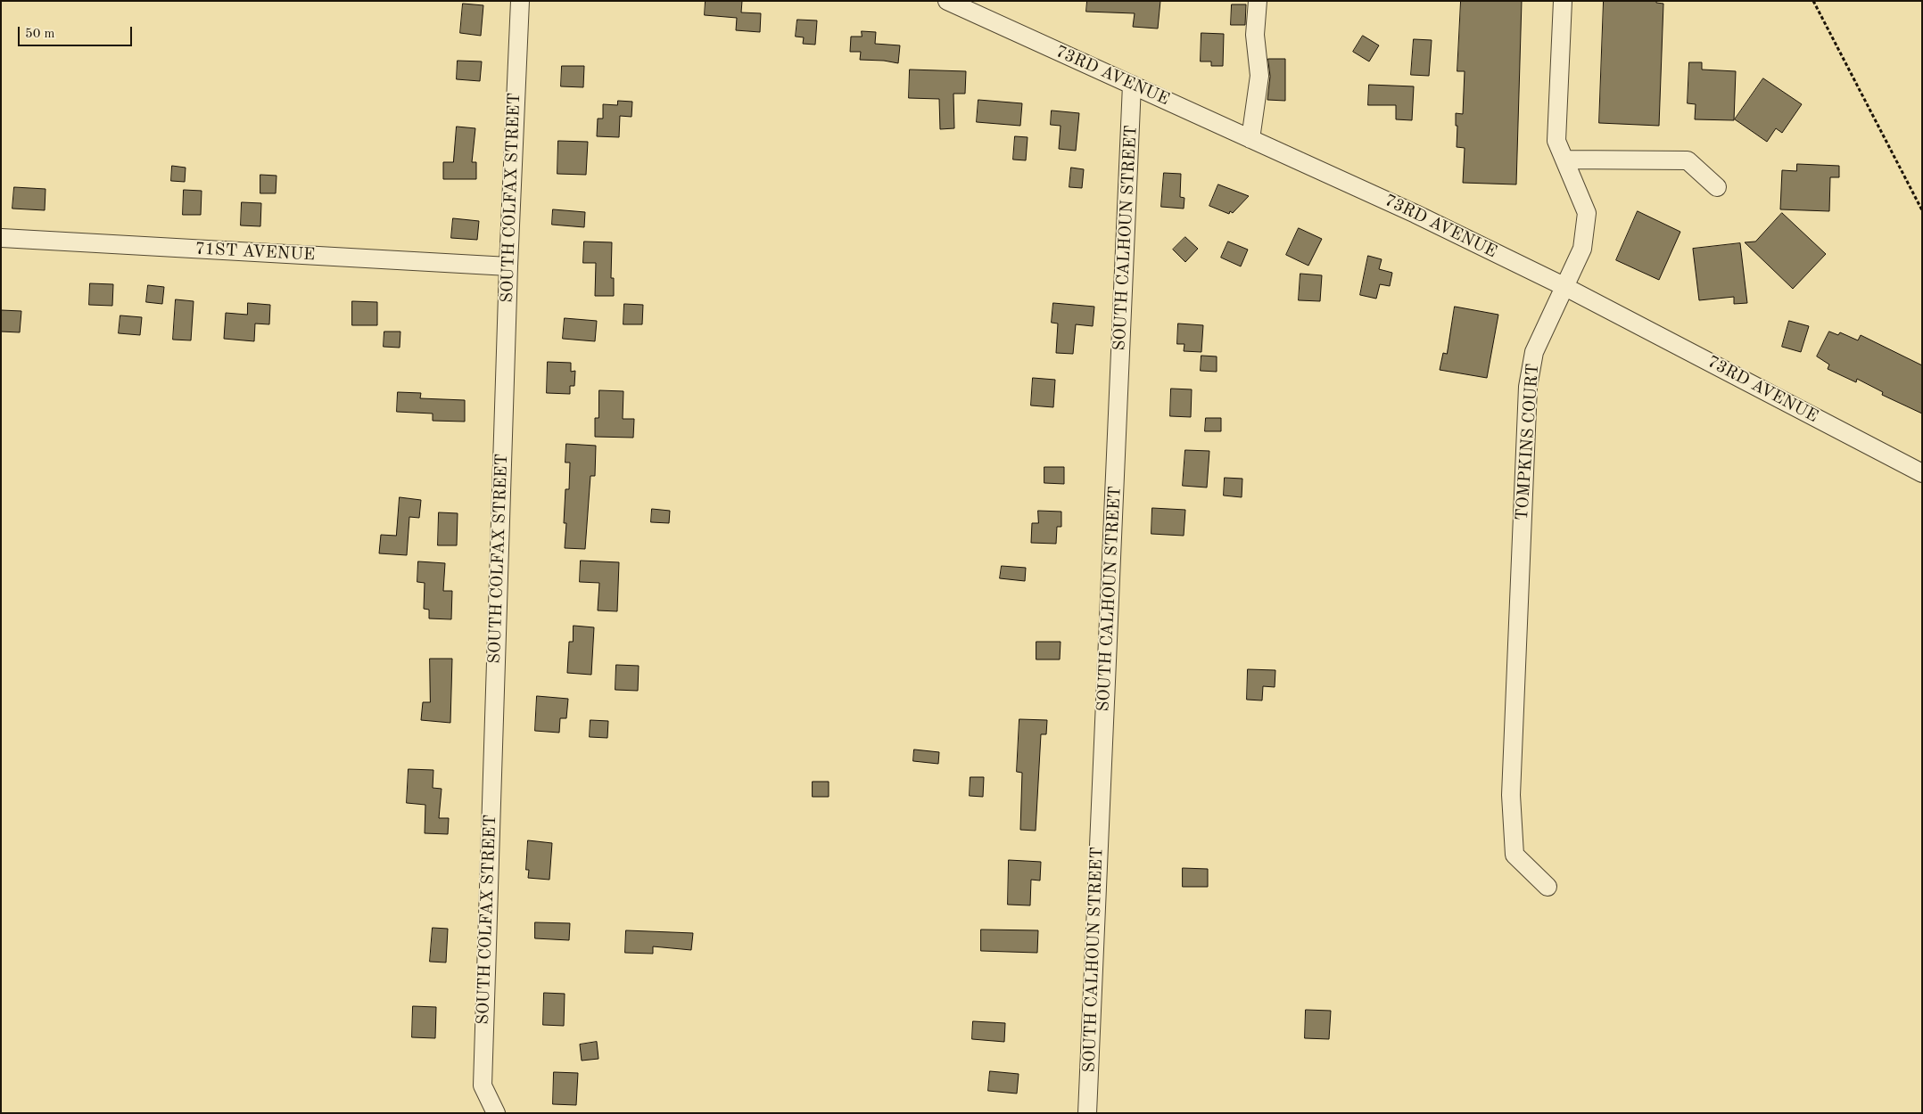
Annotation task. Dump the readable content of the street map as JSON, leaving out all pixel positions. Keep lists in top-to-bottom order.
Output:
{
  "streets": {
    "street": [
      "73RD AVENUE",
      "SOUTH COLFAX STREET",
      "SOUTH CALHOUN STREET",
      "71ST AVENUE",
      "TOMPKINS COURT"
    ]
  },
  "crossings": [
    ["73RD AVENUE", "SOUTH CALHOUN STREET"],
    ["73RD AVENUE", "TOMPKINS COURT"],
    ["SOUTH COLFAX STREET", "71ST AVENUE"]
  ],
  "scale_bar": "50 m"
}
